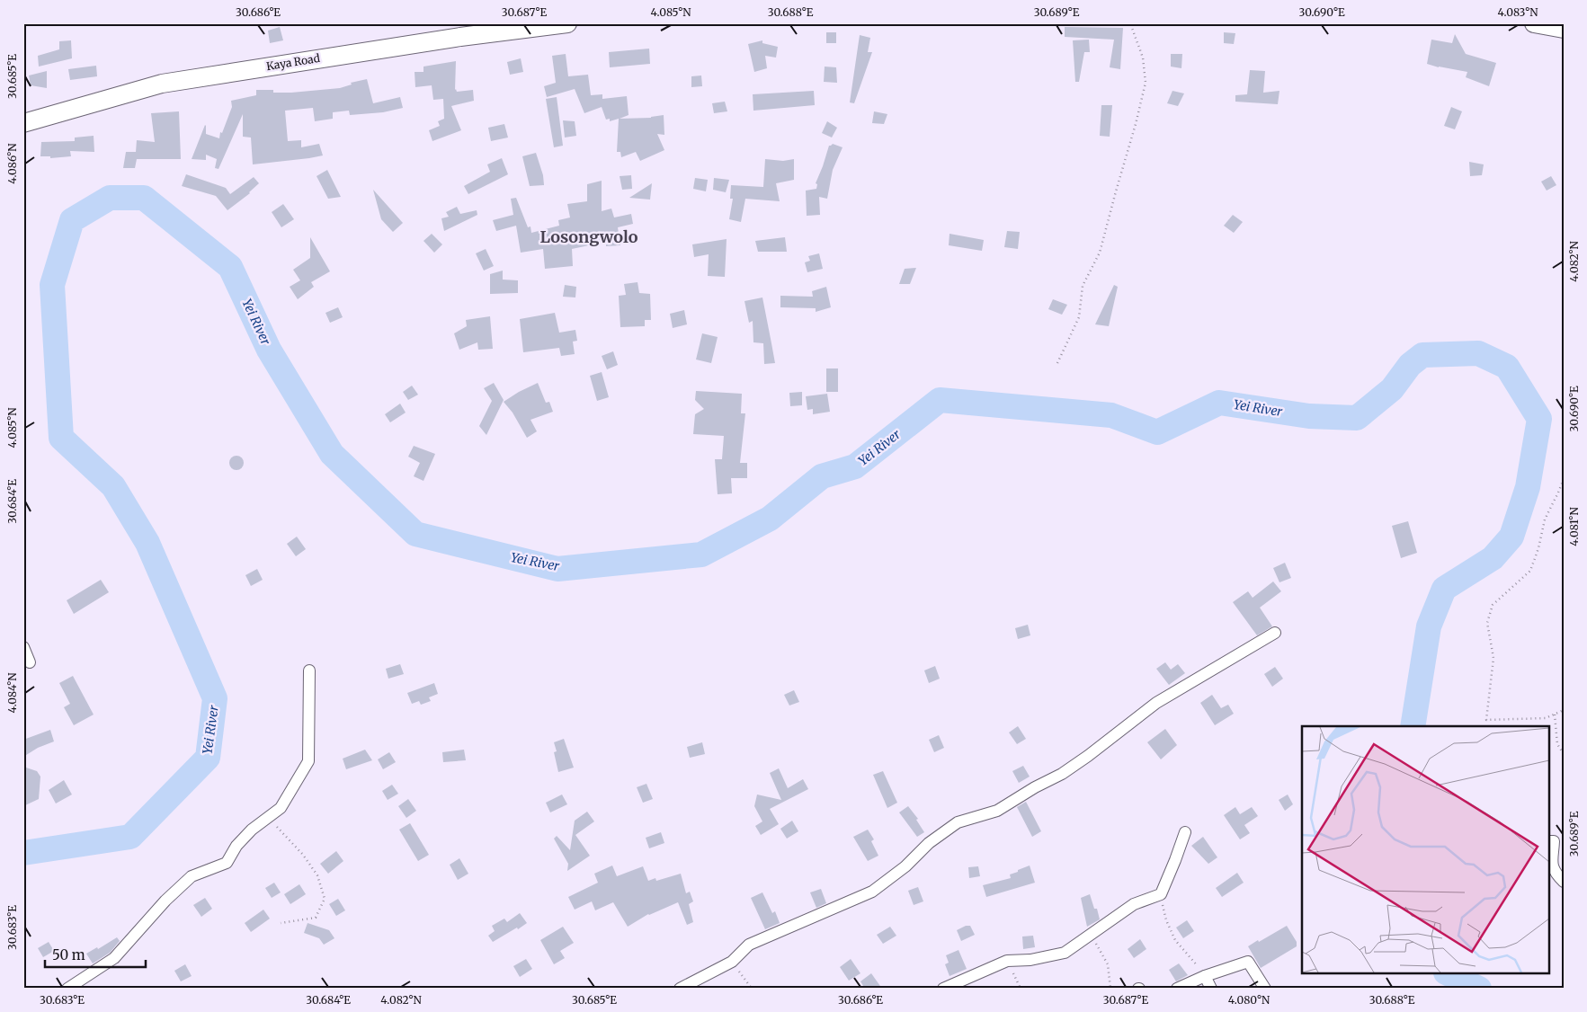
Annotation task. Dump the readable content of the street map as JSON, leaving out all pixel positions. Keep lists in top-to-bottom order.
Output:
{
  "streets": {
    "main road": ["Kaya Road"]
  },
  "districts": ["Losongwolo"],
  "water": ["Yei River"],
  "scale_bar": "50 m",
  "coordinates": [
    "30.686°E",
    "30.687°E",
    "4.085°N",
    "30.688°E",
    "30.689°E",
    "30.690°E",
    "4.083°N",
    "30.685°E",
    "4.086°N",
    "4.082°N",
    "30.684°E",
    "4.081°N",
    "4.084°N",
    "30.683°E",
    "4.080°N"
  ]
}
